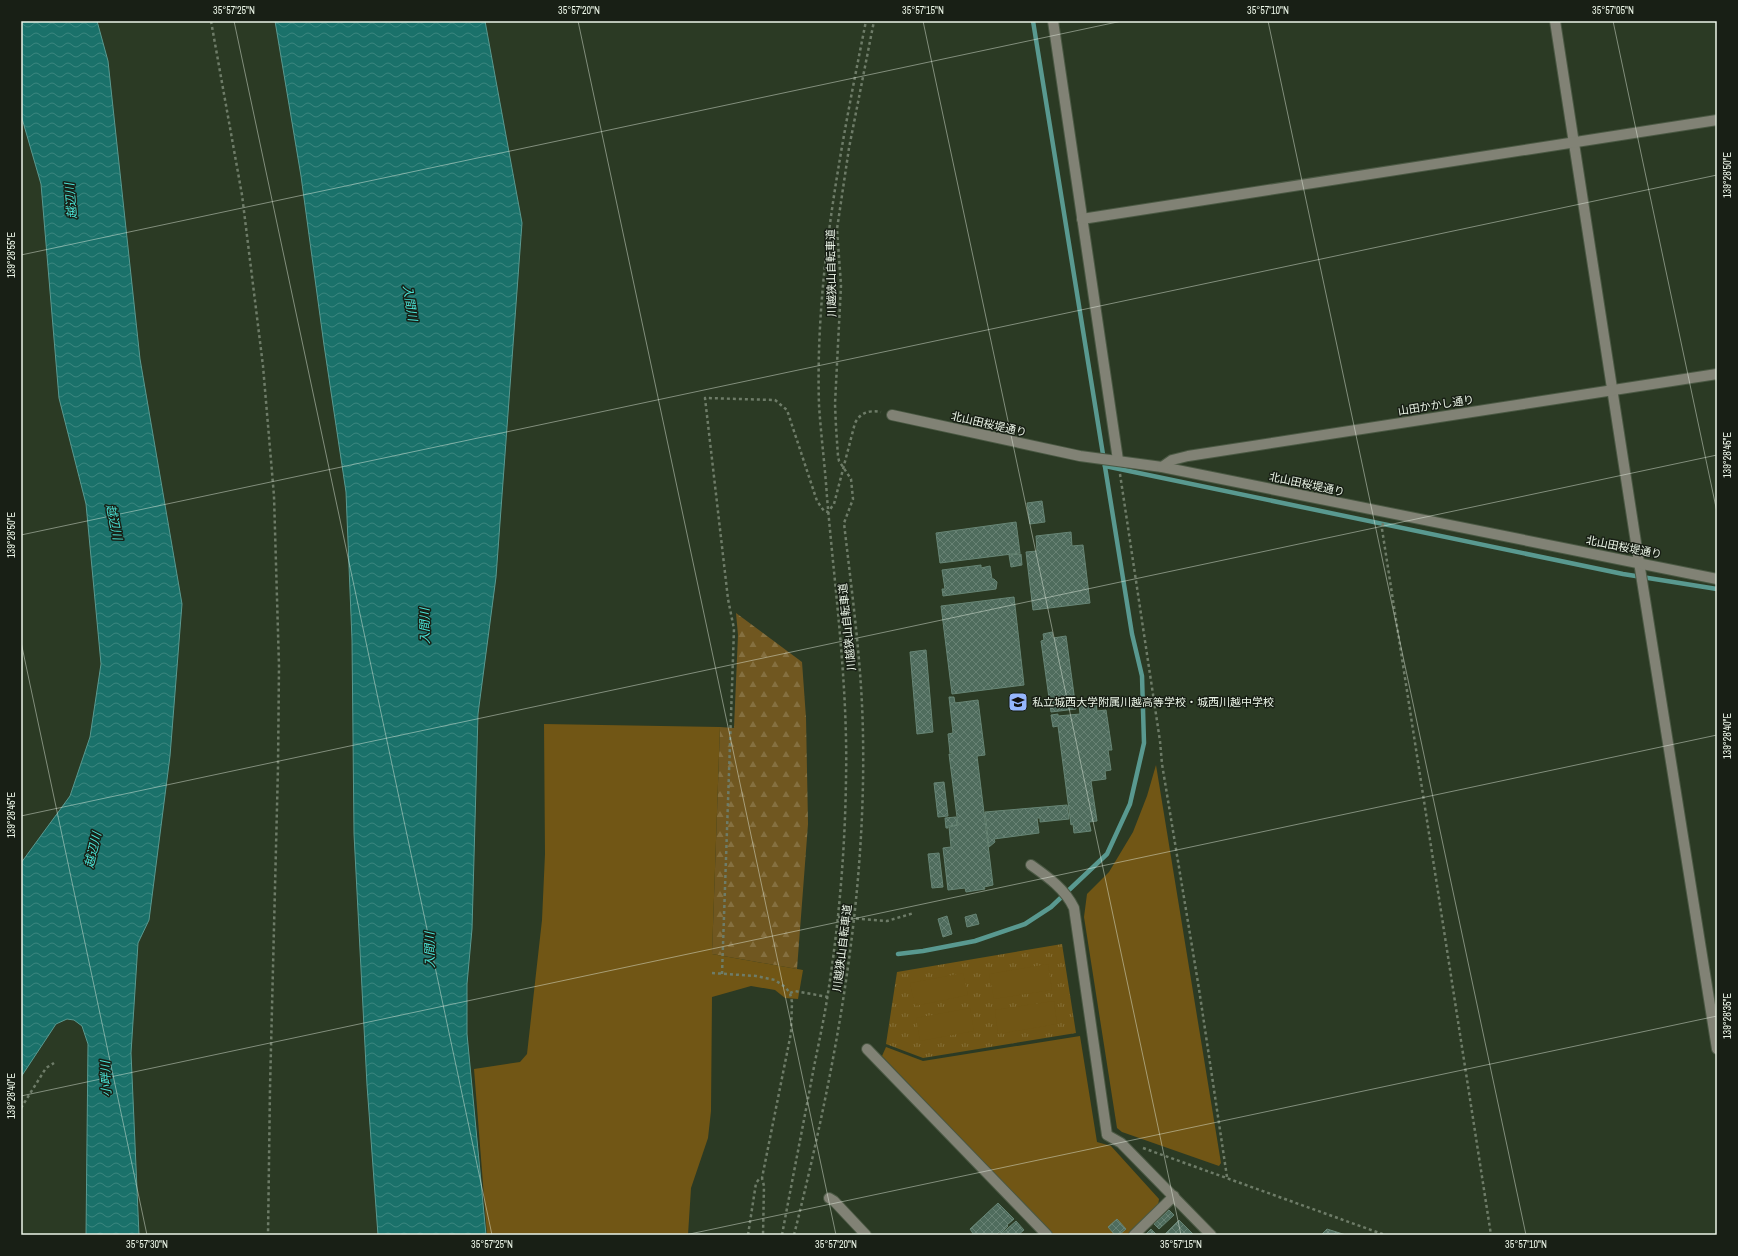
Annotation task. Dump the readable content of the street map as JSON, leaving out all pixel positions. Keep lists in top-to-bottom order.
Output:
{
  "streets": {
    "street": ["山田かかし通り", "北山田桜堤通り"],
    "path": ["川越狭山自転車道"]
  },
  "crossings": [
    ["山田かかし通り", "北山田桜堤通り"]
  ],
  "water": ["越辺川", "入間川", "小畔川"],
  "places": {
    "school or university": ["私立城西大学附属川越高等学校・城西川越中学校"]
  },
  "coordinates": [
    "35°57'25\"N",
    "35°57'20\"N",
    "35°57'15\"N",
    "35°57'10\"N",
    "35°57'05\"N",
    "139°28'50\"E",
    "139°28'55\"E",
    "139°28'45\"E",
    "139°28'40\"E",
    "139°28'35\"E",
    "35°57'30\"N"
  ]
}
